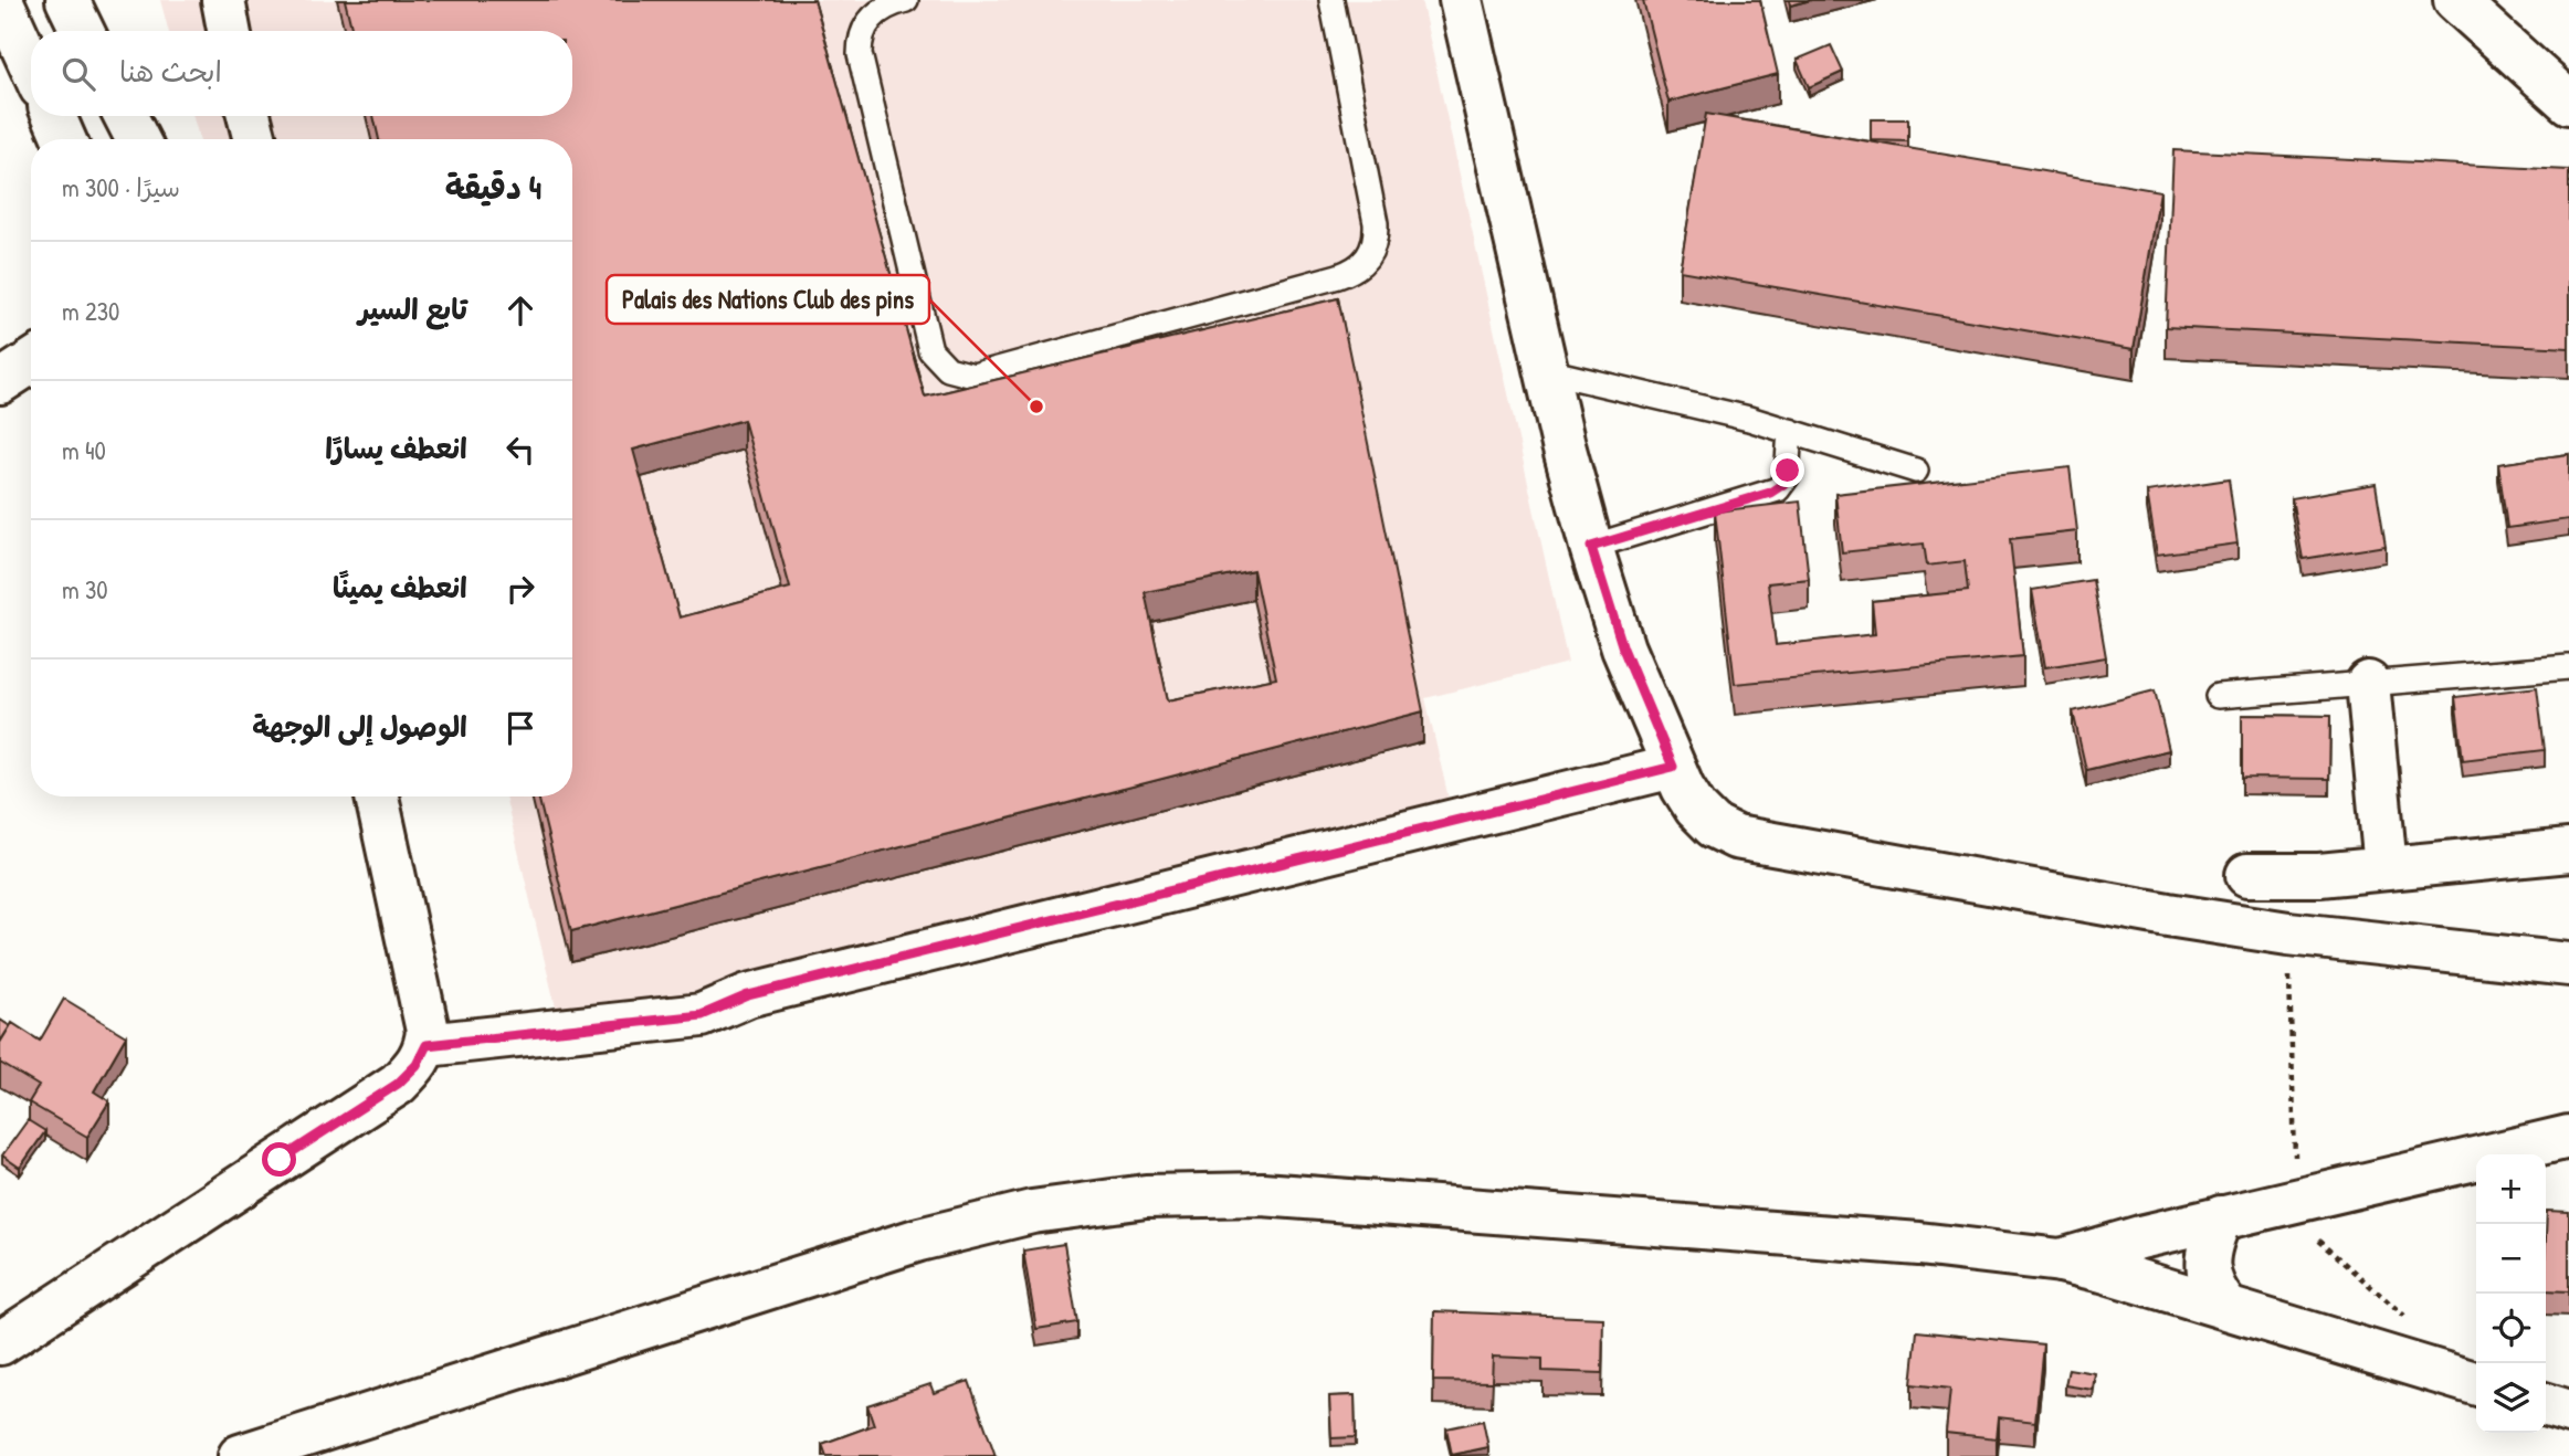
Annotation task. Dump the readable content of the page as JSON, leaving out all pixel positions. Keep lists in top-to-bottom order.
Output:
{
  "places": ["Palais des Nations Club des pins"],
  "page": {
    "search": "ابحث هنا",
    "heading": ["4 دقيقة", "سيرًا · 300 m"],
    "list": [
      ["تابع السير", "230 m"],
      ["انعطف يسارًا", "40 m"],
      ["انعطف يمينًا", "30 m"],
      "الوصول إلى الوجهة"
    ],
    "map_buttons": ["+", "−"]
  }
}
